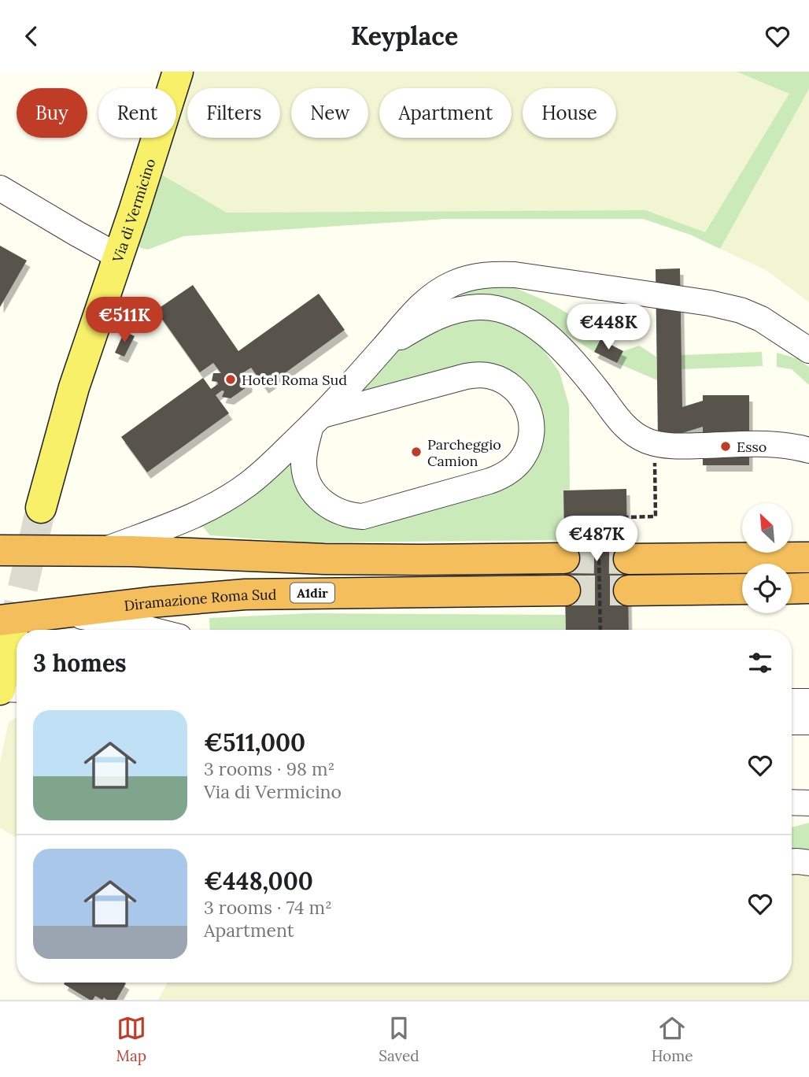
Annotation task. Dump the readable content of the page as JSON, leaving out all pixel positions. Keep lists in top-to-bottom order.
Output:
{
  "streets": {
    "highway": ["A1dir", "Diramazione Roma Sud"],
    "main road": ["Via di Vermicino"]
  },
  "places": ["Hotel Roma Sud", "Esso", "Parcheggio Camion"],
  "north": "top left",
  "page": {
    "header": "Keyplace",
    "chip": [
      "Buy",
      "Rent",
      "Filters",
      "New",
      "Apartment",
      "House"
    ],
    "price": ["€511K", "€448K", "€487K"],
    "heading": "3 homes",
    "list": [
      {
        "name": "€511,000",
        "note": "3 rooms · 98 m² · Via di Vermicino"
      },
      {
        "name": "€448,000",
        "note": "3 rooms · 74 m² · Apartment"
      }
    ],
    "tabs": ["Map", "Saved", "Home"]
  }
}
